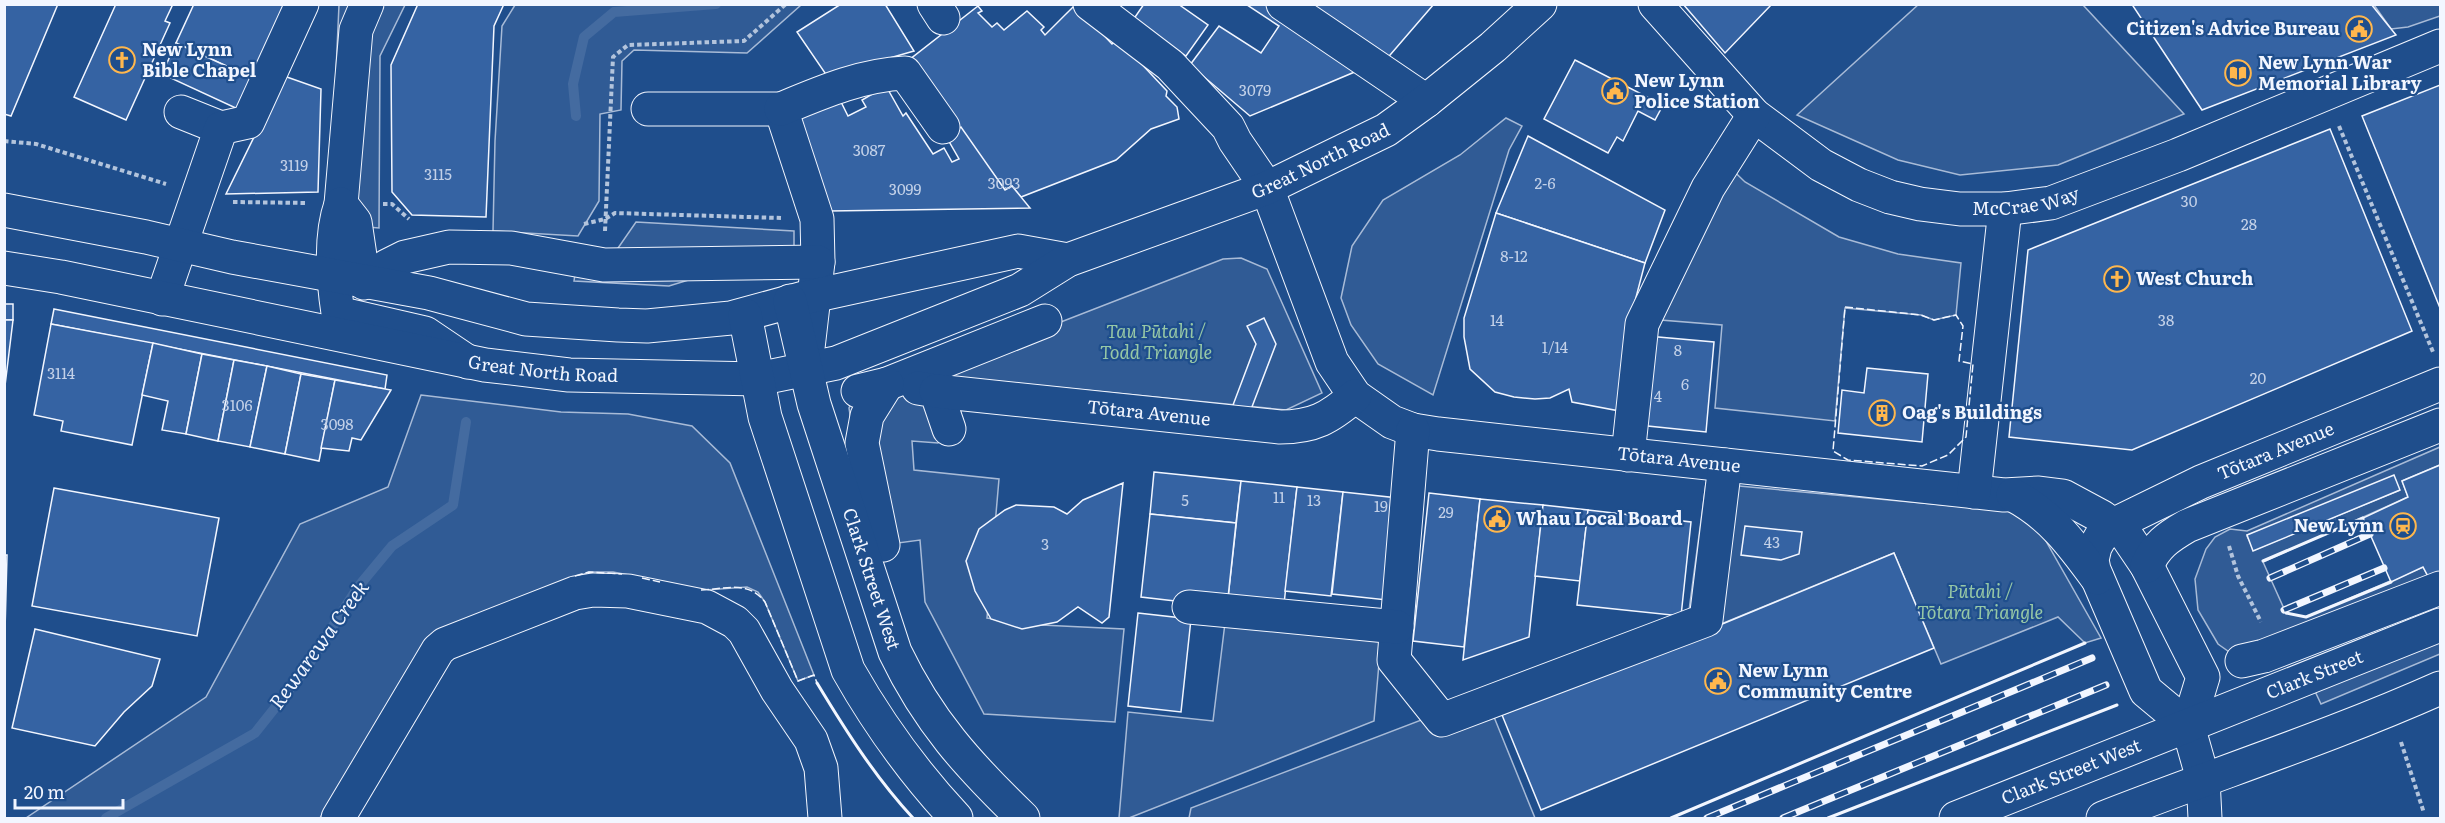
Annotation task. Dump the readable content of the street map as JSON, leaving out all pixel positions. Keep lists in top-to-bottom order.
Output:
{
  "streets": {
    "main road": [
      "Great North Road",
      "McCrae Way",
      "Tōtara Avenue",
      "Clark Street West",
      "Clark Street"
    ]
  },
  "crossings": [
    ["Great North Road", "Tōtara Avenue"],
    ["Great North Road", "Clark Street West"],
    ["Tōtara Avenue", "Clark Street West"],
    ["Tōtara Avenue", "Clark Street"],
    ["Clark Street West", "Clark Street"]
  ],
  "water": ["Rewarewa Creek"],
  "parks": ["Tau Pūtahi / Todd Triangle", "Pūtahi / Tōtara Triangle"],
  "places": {
    "public building": [
      "Citizen's Advice Bureau",
      "New Lynn Police Station",
      "Whau Local Board",
      "New Lynn Community Centre"
    ],
    "church": ["New Lynn Bible Chapel", "West Church"],
    "library": ["New Lynn War Memorial Library"],
    "building": ["Oag's Buildings"],
    "station": ["New Lynn"]
  },
  "house_numbers": [
    "3079",
    "3087",
    "3119",
    "3115",
    "3093",
    "2-6",
    "3099",
    "30",
    "28",
    "8-12",
    "14",
    "38",
    "1/14",
    "8",
    "3114",
    "20",
    "6",
    "4",
    "3106",
    "3098",
    "11",
    "5",
    "13",
    "19",
    "29",
    "43",
    "3"
  ],
  "scale_bar": "20 m"
}
